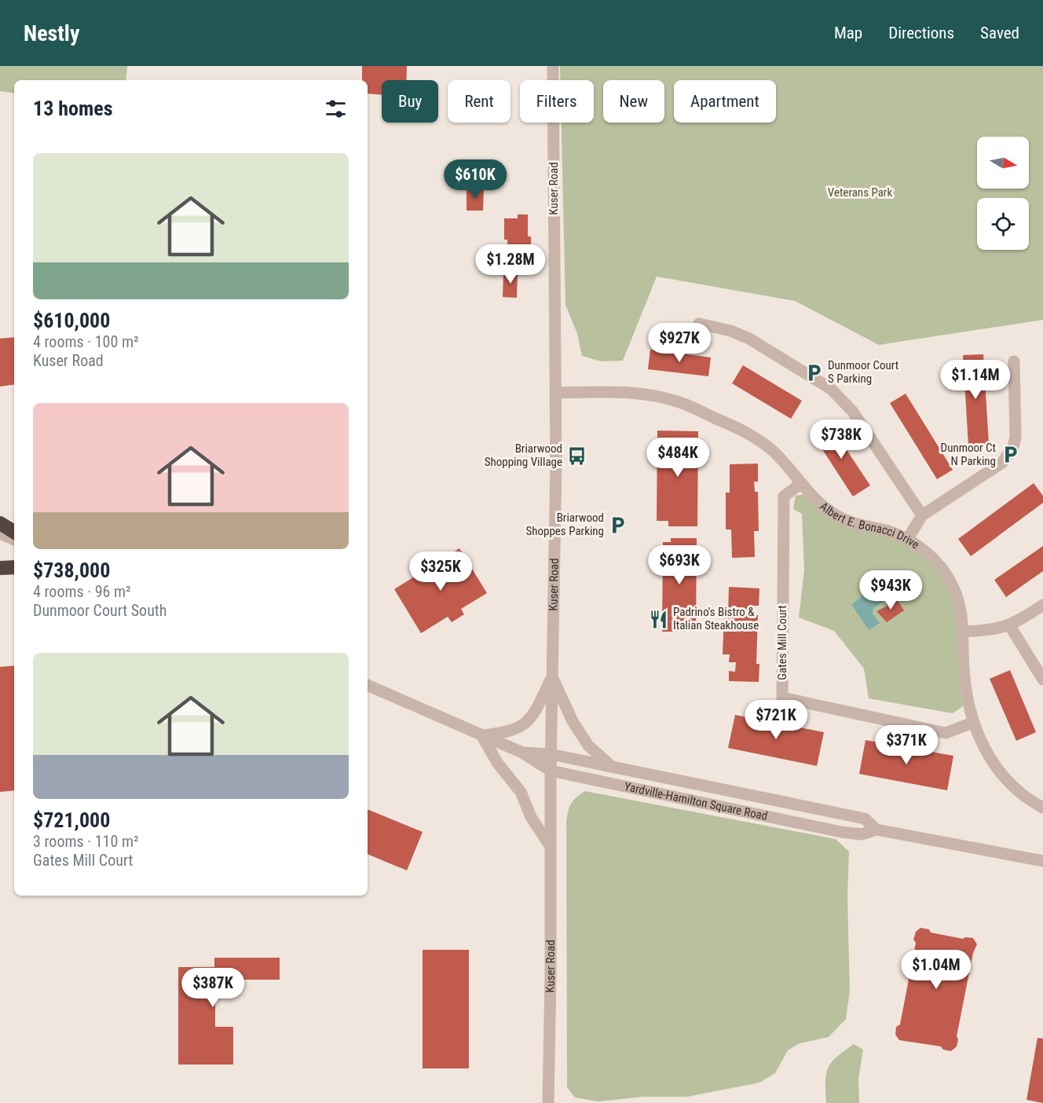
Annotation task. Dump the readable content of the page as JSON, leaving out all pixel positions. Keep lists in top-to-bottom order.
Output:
{
  "streets": {
    "street": [
      "Kuser Road",
      "Albert E. Bonacci Drive",
      "Gates Mill Court",
      "Yardville-Hamilton Square Road"
    ]
  },
  "crossings": [
    ["Kuser Road", "Albert E. Bonacci Drive"],
    ["Kuser Road", "Yardville-Hamilton Square Road"],
    ["Albert E. Bonacci Drive", "Gates Mill Court"]
  ],
  "parks": ["Veterans Park"],
  "places": {
    "parking": ["Dunmoor Court S Parking", "Dunmoor Ct N Parking", "Briarwood Shoppes Parking"],
    "bus stop": ["Briarwood Shopping Village"],
    "restaurant": ["Padrino's Bistro & Italian Steakhouse"]
  },
  "north": "right",
  "page": {
    "header": "Nestly",
    "nav": ["Map", "Directions", "Saved"],
    "chip": [
      "Buy",
      "Rent",
      "Filters",
      "New",
      "Apartment"
    ],
    "heading": "13 homes",
    "list": [
      {
        "name": "$610,000",
        "note": "4 rooms · 100 m² · Kuser Road"
      },
      {
        "name": "$738,000",
        "note": "4 rooms · 96 m² · Dunmoor Court South"
      },
      {
        "name": "$721,000",
        "note": "3 rooms · 110 m² · Gates Mill Court"
      }
    ],
    "price": [
      "$610K",
      "$1.28M",
      "$927K",
      "$1.14M",
      "$738K",
      "$484K",
      "$693K",
      "$325K",
      "$943K",
      "$721K",
      "$371K",
      "$1.04M",
      "$387K"
    ]
  }
}
